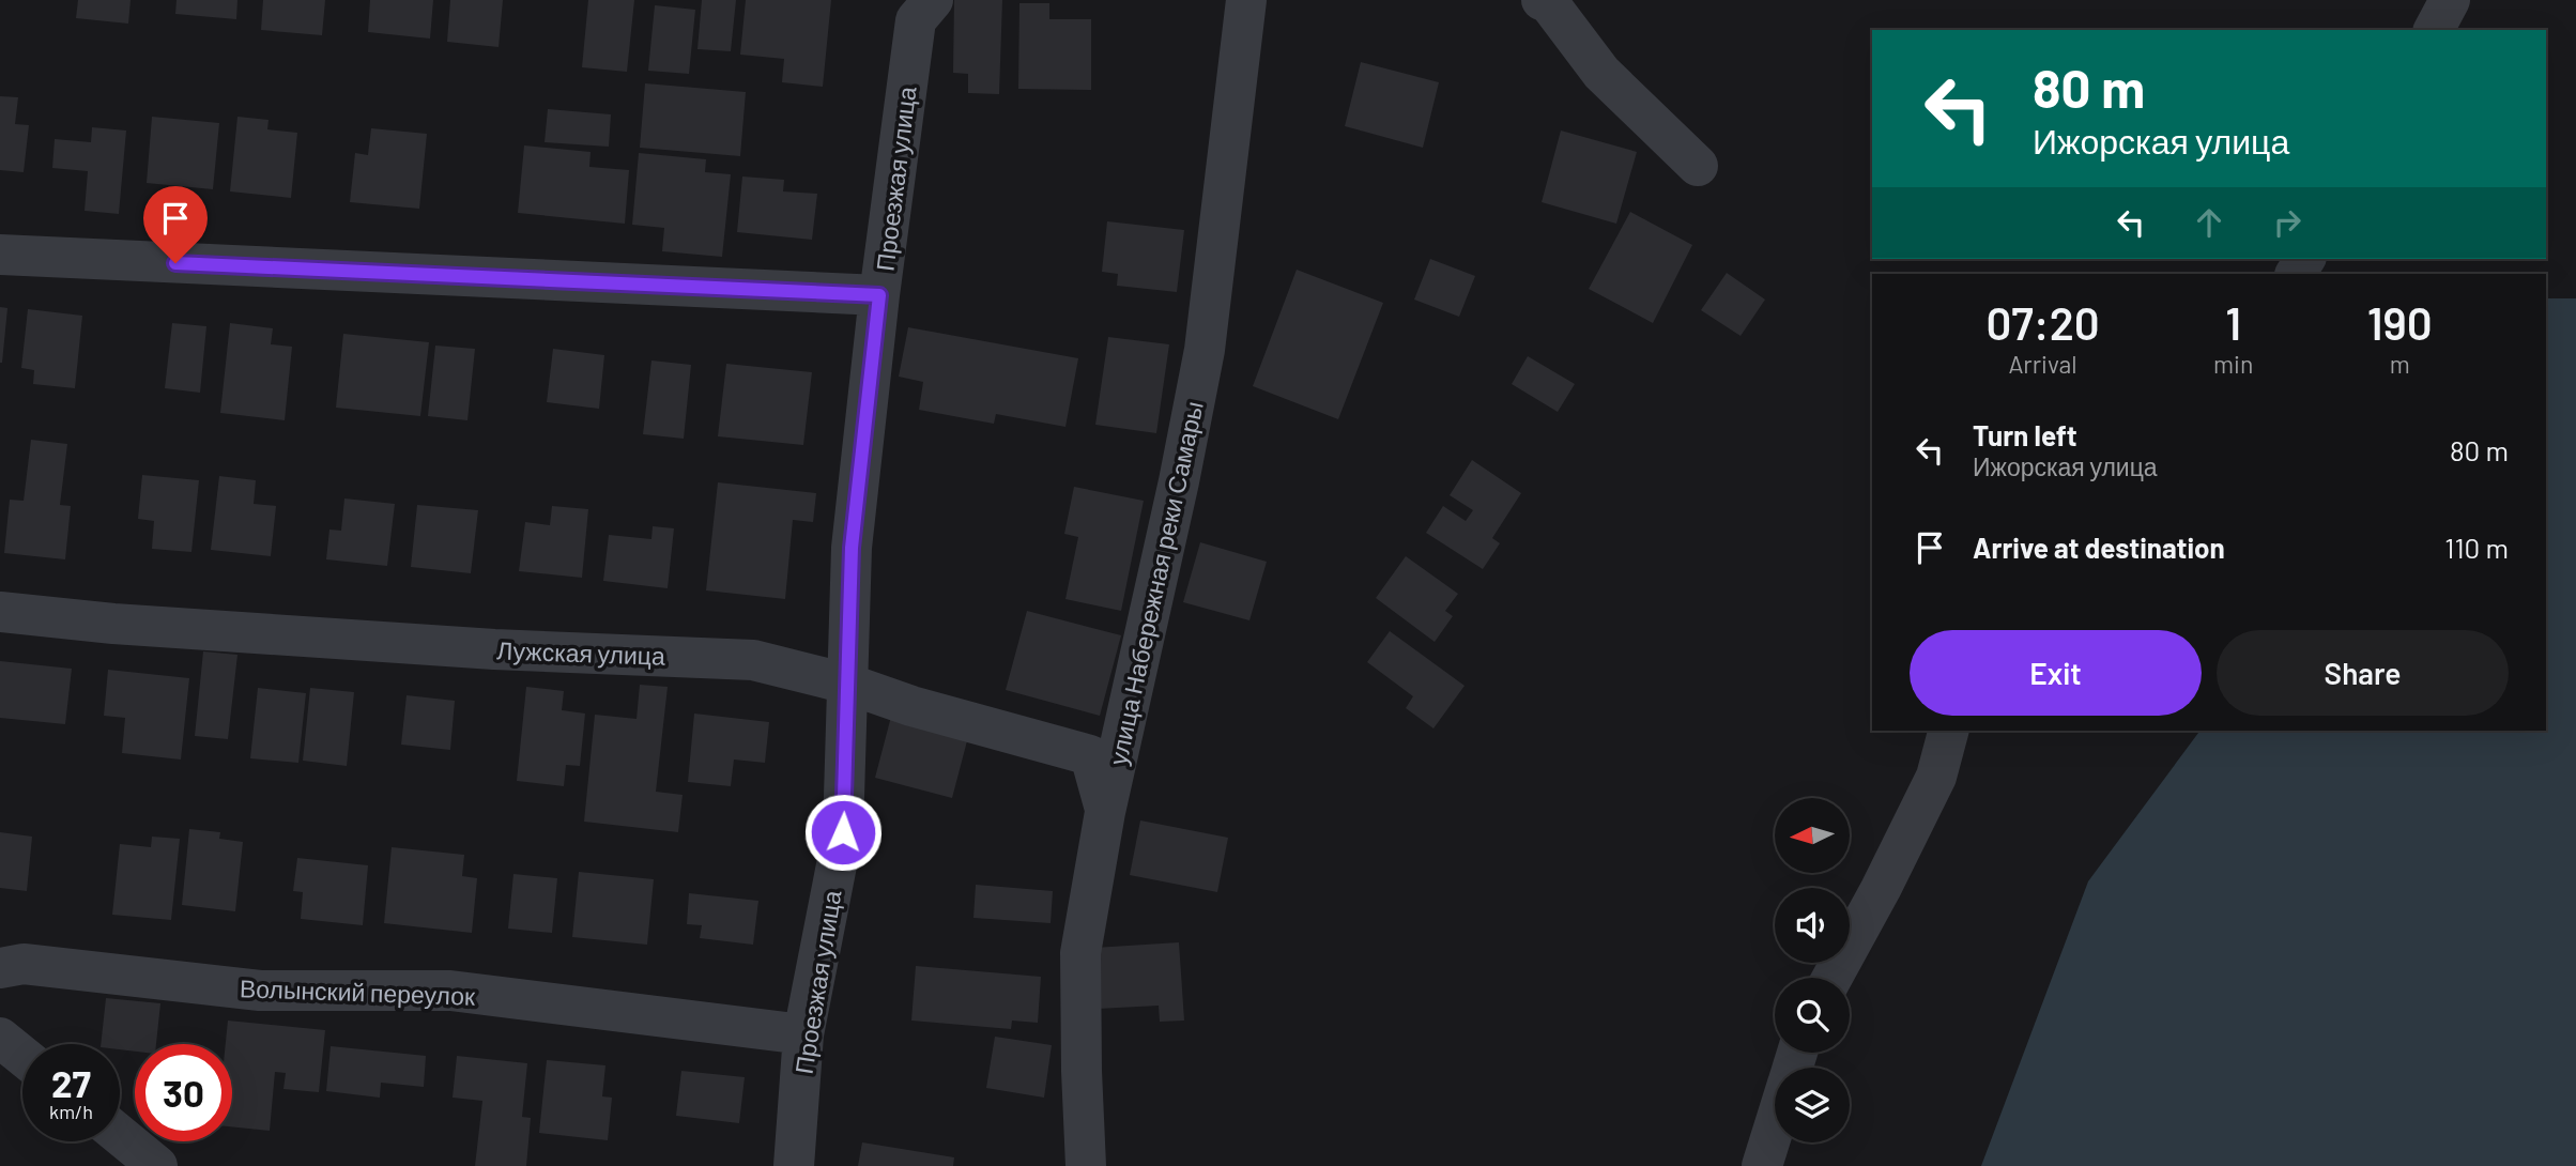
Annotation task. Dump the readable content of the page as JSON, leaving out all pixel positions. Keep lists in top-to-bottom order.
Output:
{
  "streets": {
    "street": [
      "Проезжая улица",
      "улица Набережная реки Самары",
      "Лужская улица",
      "Волынский переулок"
    ]
  },
  "crossings": [
    ["Проезжая улица", "Лужская улица"],
    ["Проезжая улица", "Волынский переулок"],
    ["улица Набережная реки Самары", "Лужская улица"]
  ],
  "north": "left",
  "page": {
    "turn": ["80 m", "Ижорская улица"],
    "eta": [
      "07:20",
      "Arrival",
      "1",
      "min",
      "190",
      "m"
    ],
    "list": [
      {
        "name": "Turn left",
        "note": "Ижорская улица",
        "value": "80 m"
      },
      {
        "name": "Arrive at destination",
        "value": "110 m"
      }
    ],
    "buttons": ["Exit", "Share"],
    "speed": "27 km/h",
    "limit": "30"
  }
}
